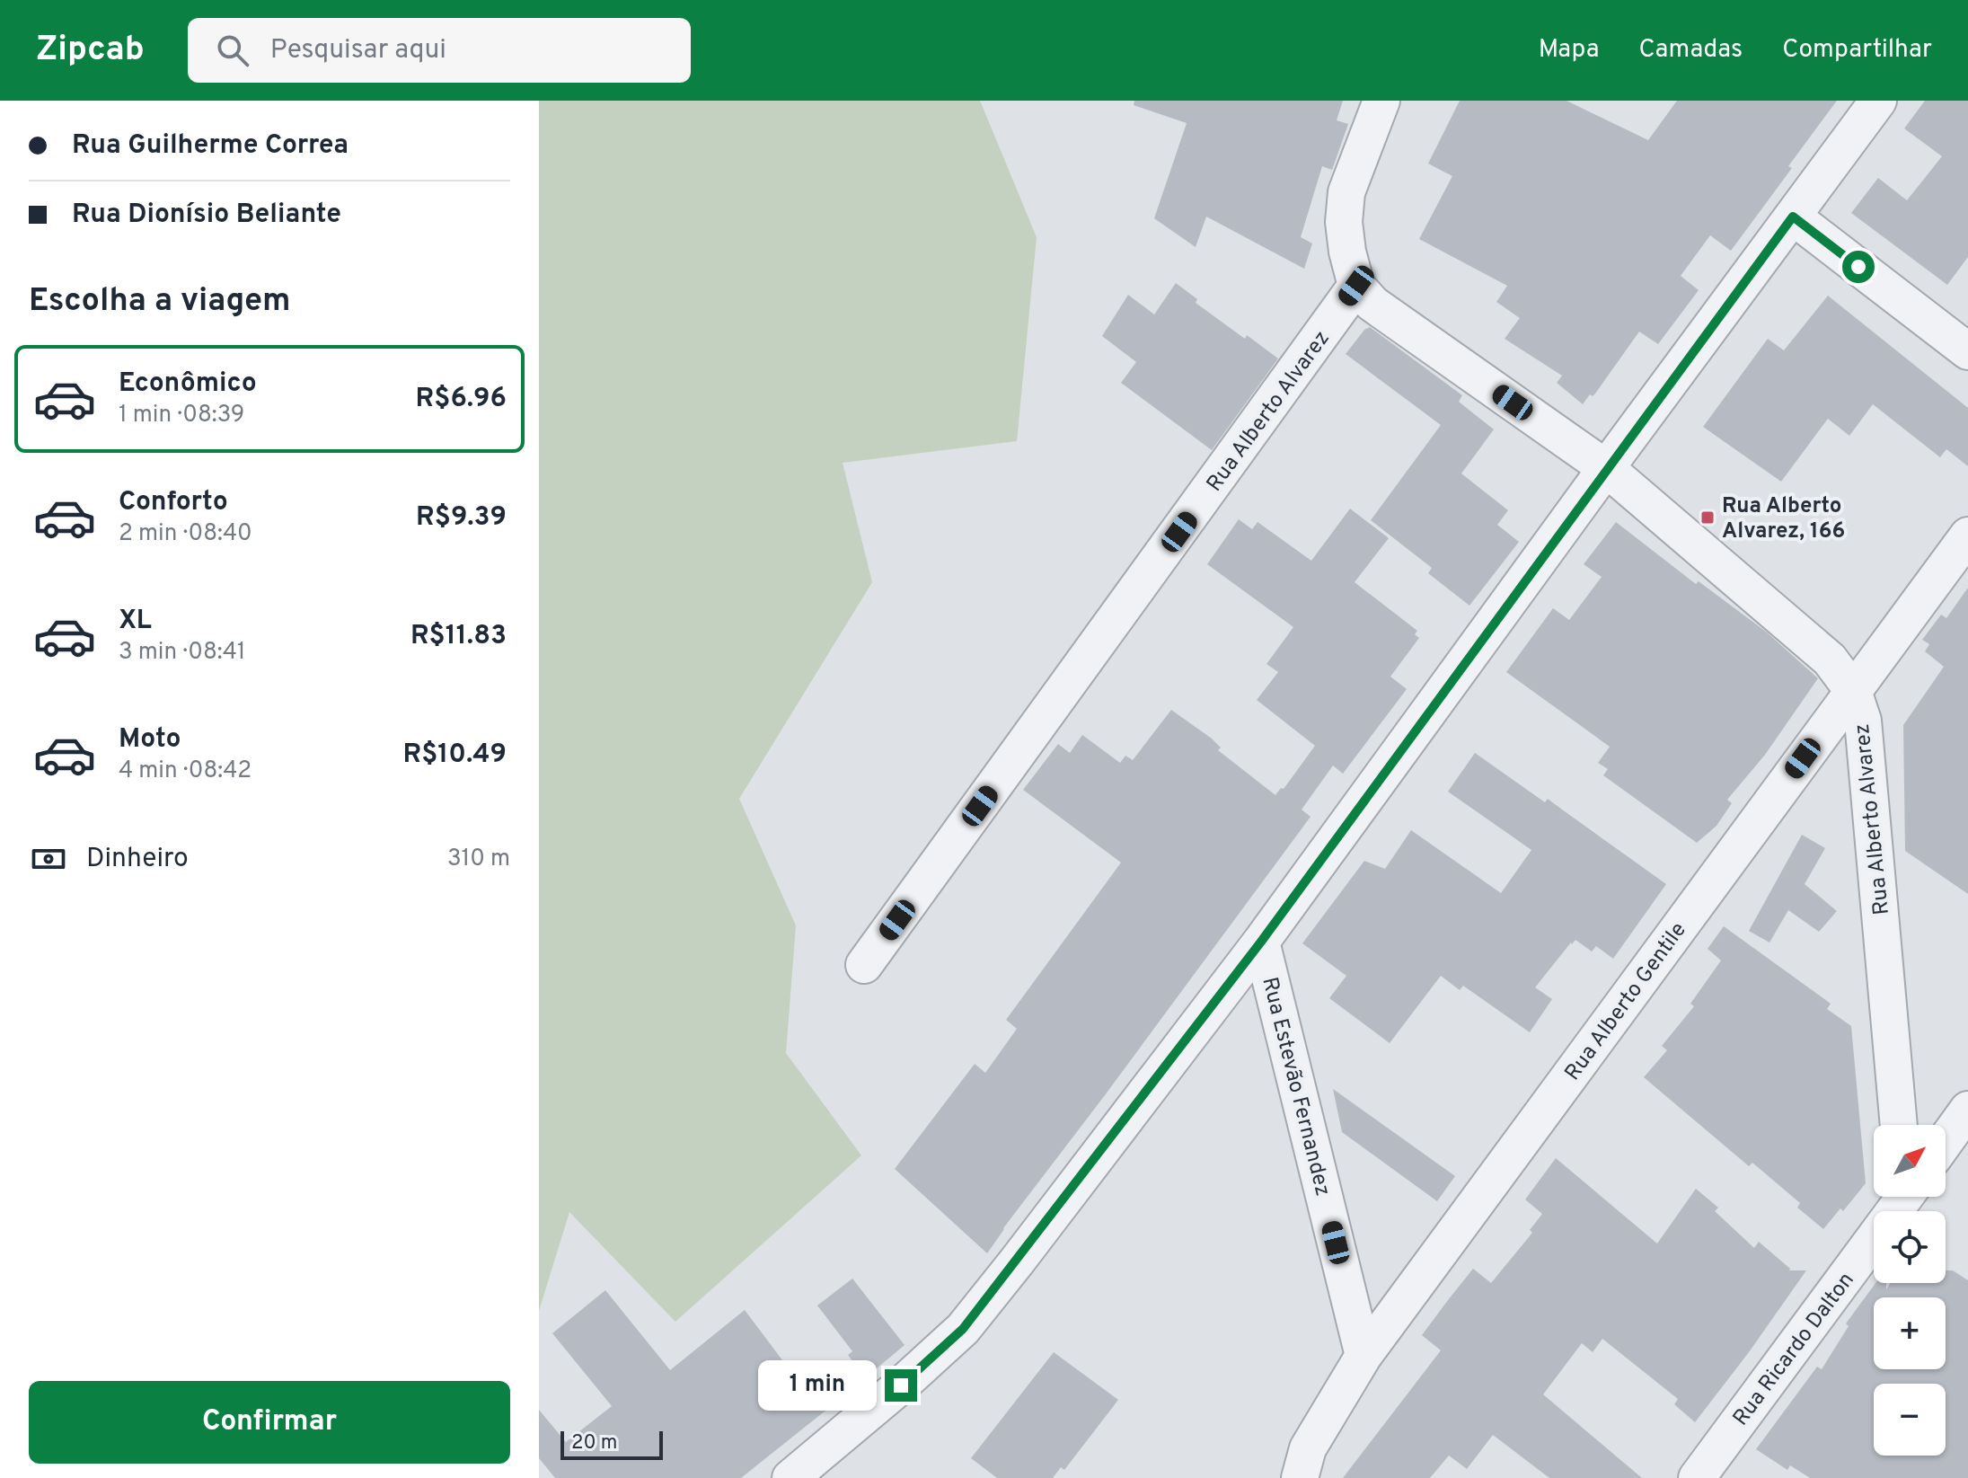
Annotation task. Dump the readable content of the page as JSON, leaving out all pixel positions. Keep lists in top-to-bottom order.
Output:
{
  "streets": {
    "street": [
      "Rua Alberto Alvarez",
      "Rua Alberto Gentile",
      "Rua Estevão Fernandez",
      "Rua Ricardo Dalton"
    ]
  },
  "crossings": [
    ["Rua Alberto Alvarez", "Rua Alberto Gentile"],
    ["Rua Alberto Gentile", "Rua Estevão Fernandez"]
  ],
  "places": {
    "transit": ["Rua Alberto Alvarez, 166"]
  },
  "scale_bar": "20 m",
  "north": "top right",
  "page": {
    "header": "Zipcab",
    "search": "Pesquisar aqui",
    "nav": ["Mapa", "Camadas", "Compartilhar"],
    "banner": ["Rua Guilherme Correa", "Rua Dionísio Beliante"],
    "heading": "Escolha a viagem",
    "list": [
      {
        "name": "Econômico",
        "note": "1 min · 08:39",
        "value": "R$6.96"
      },
      {
        "name": "Conforto",
        "note": "2 min · 08:40",
        "value": "R$9.39"
      },
      {
        "name": "XL",
        "note": "3 min · 08:41",
        "value": "R$11.83"
      },
      {
        "name": "Moto",
        "note": "4 min · 08:42",
        "value": "R$10.49"
      }
    ],
    "pay": ["Dinheiro", "310 m"],
    "map_buttons": ["+", "−"],
    "bubble": "1 min",
    "buttons": "Confirmar",
    "scale": "20 m"
  }
}
